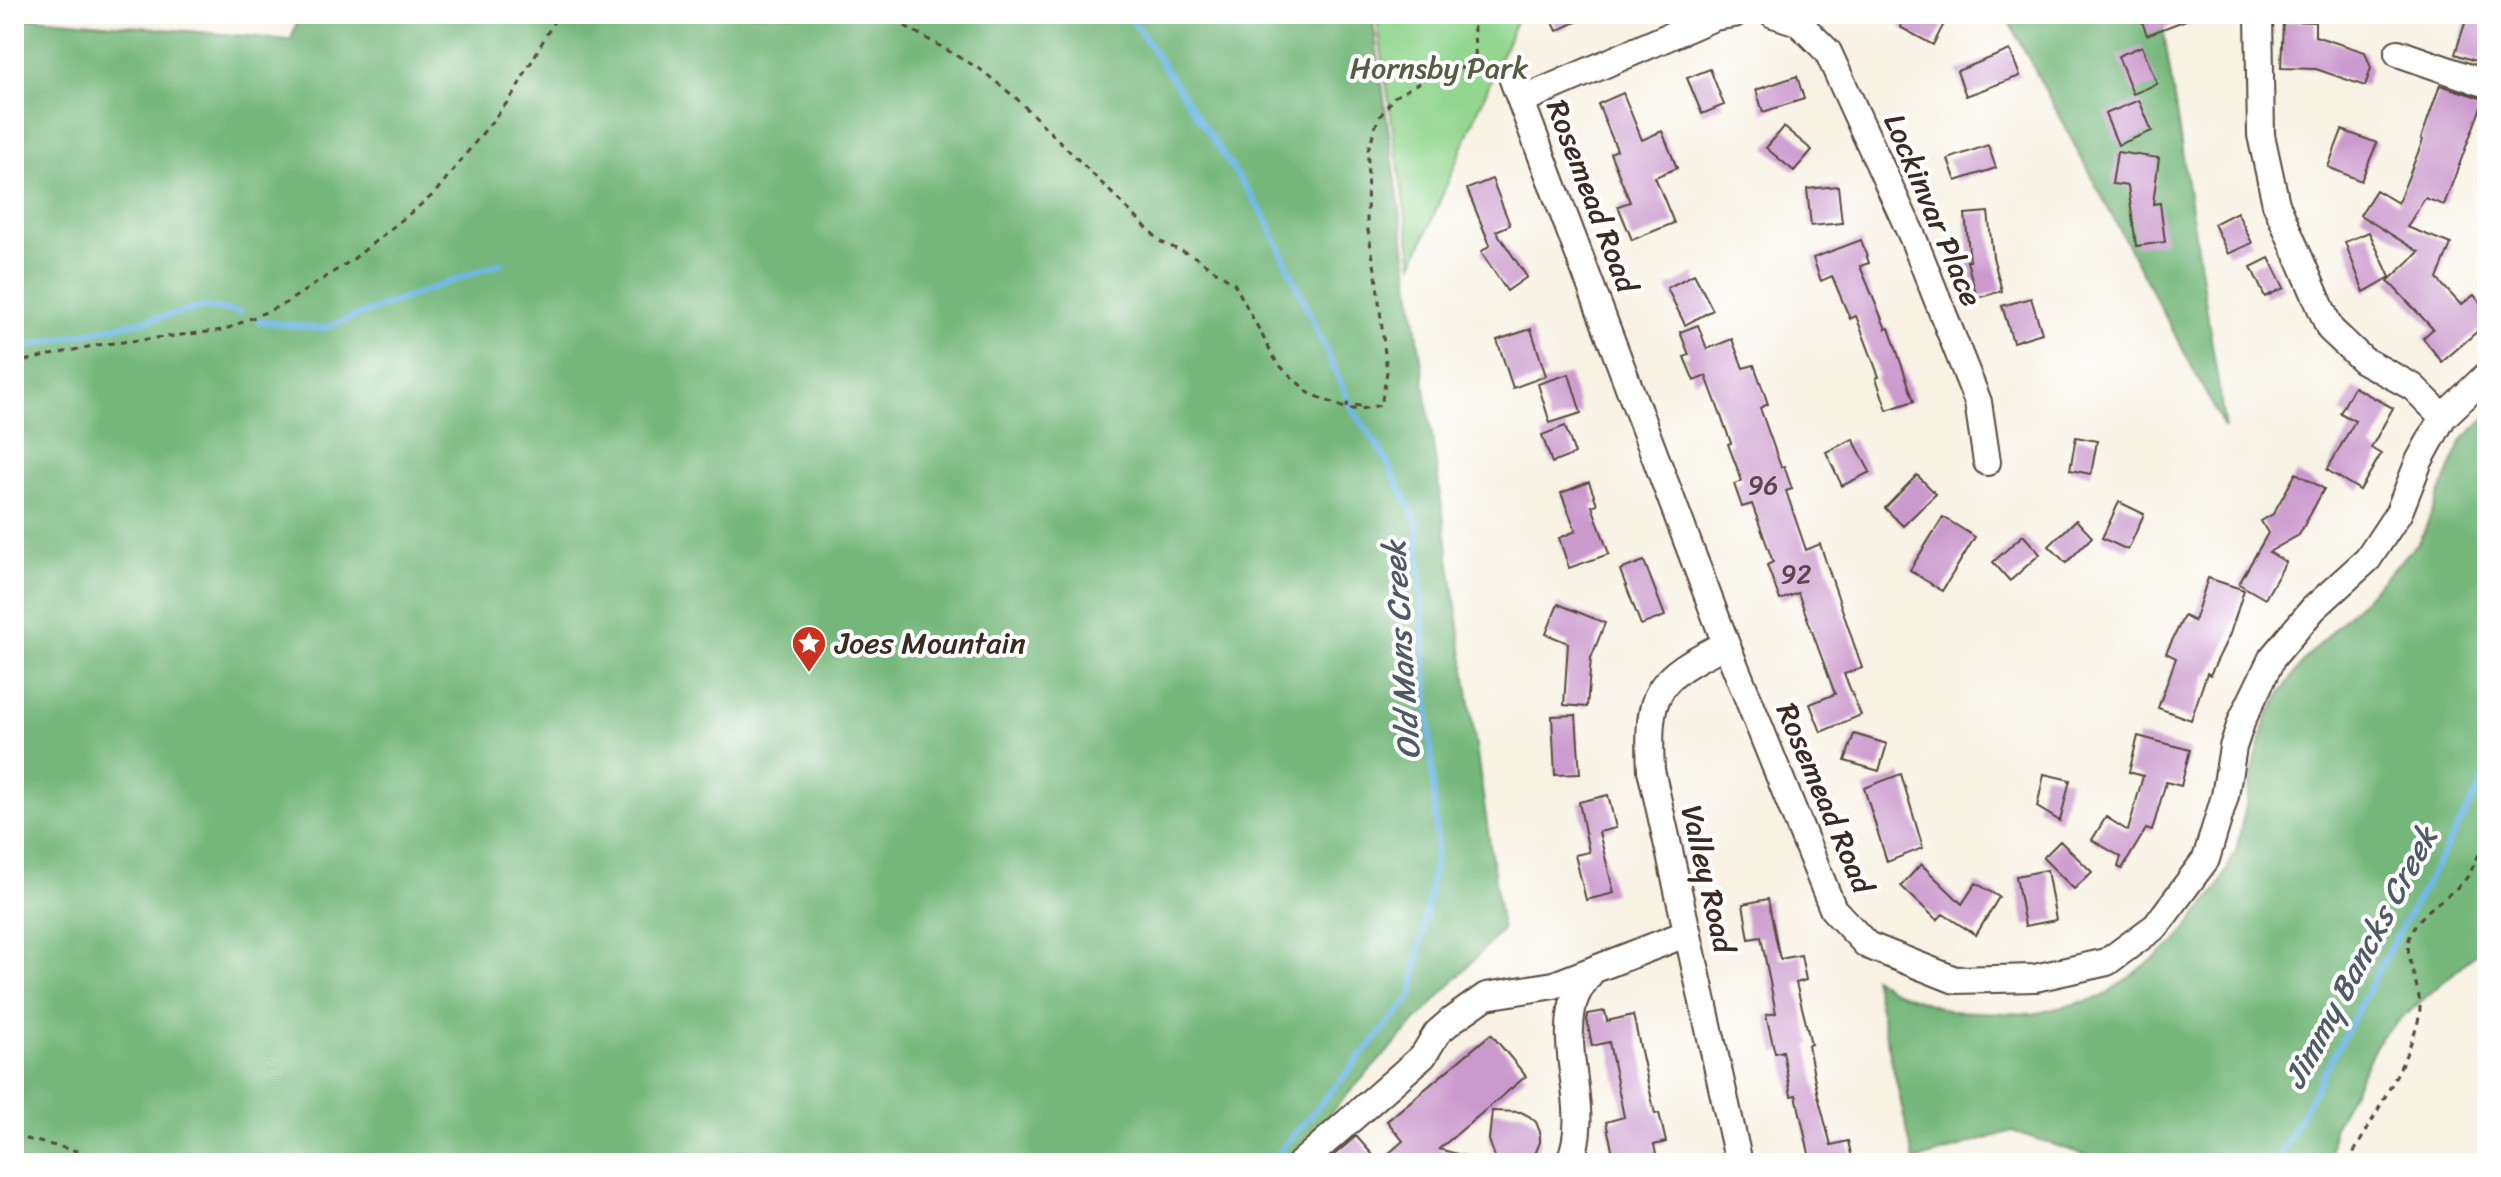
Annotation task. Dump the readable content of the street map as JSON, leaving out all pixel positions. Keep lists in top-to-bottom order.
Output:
{
  "streets": {
    "street": ["Rosemead Road", "Lockinvar Place", "Valley Road"]
  },
  "crossings": [
    ["Rosemead Road", "Valley Road"]
  ],
  "water": ["Old Mans Creek", "Jimmy Bancks Creek"],
  "parks": ["Hornsby Park"],
  "places": {
    "place": ["Joes Mountain"]
  },
  "house_numbers": ["96", "92"]
}
